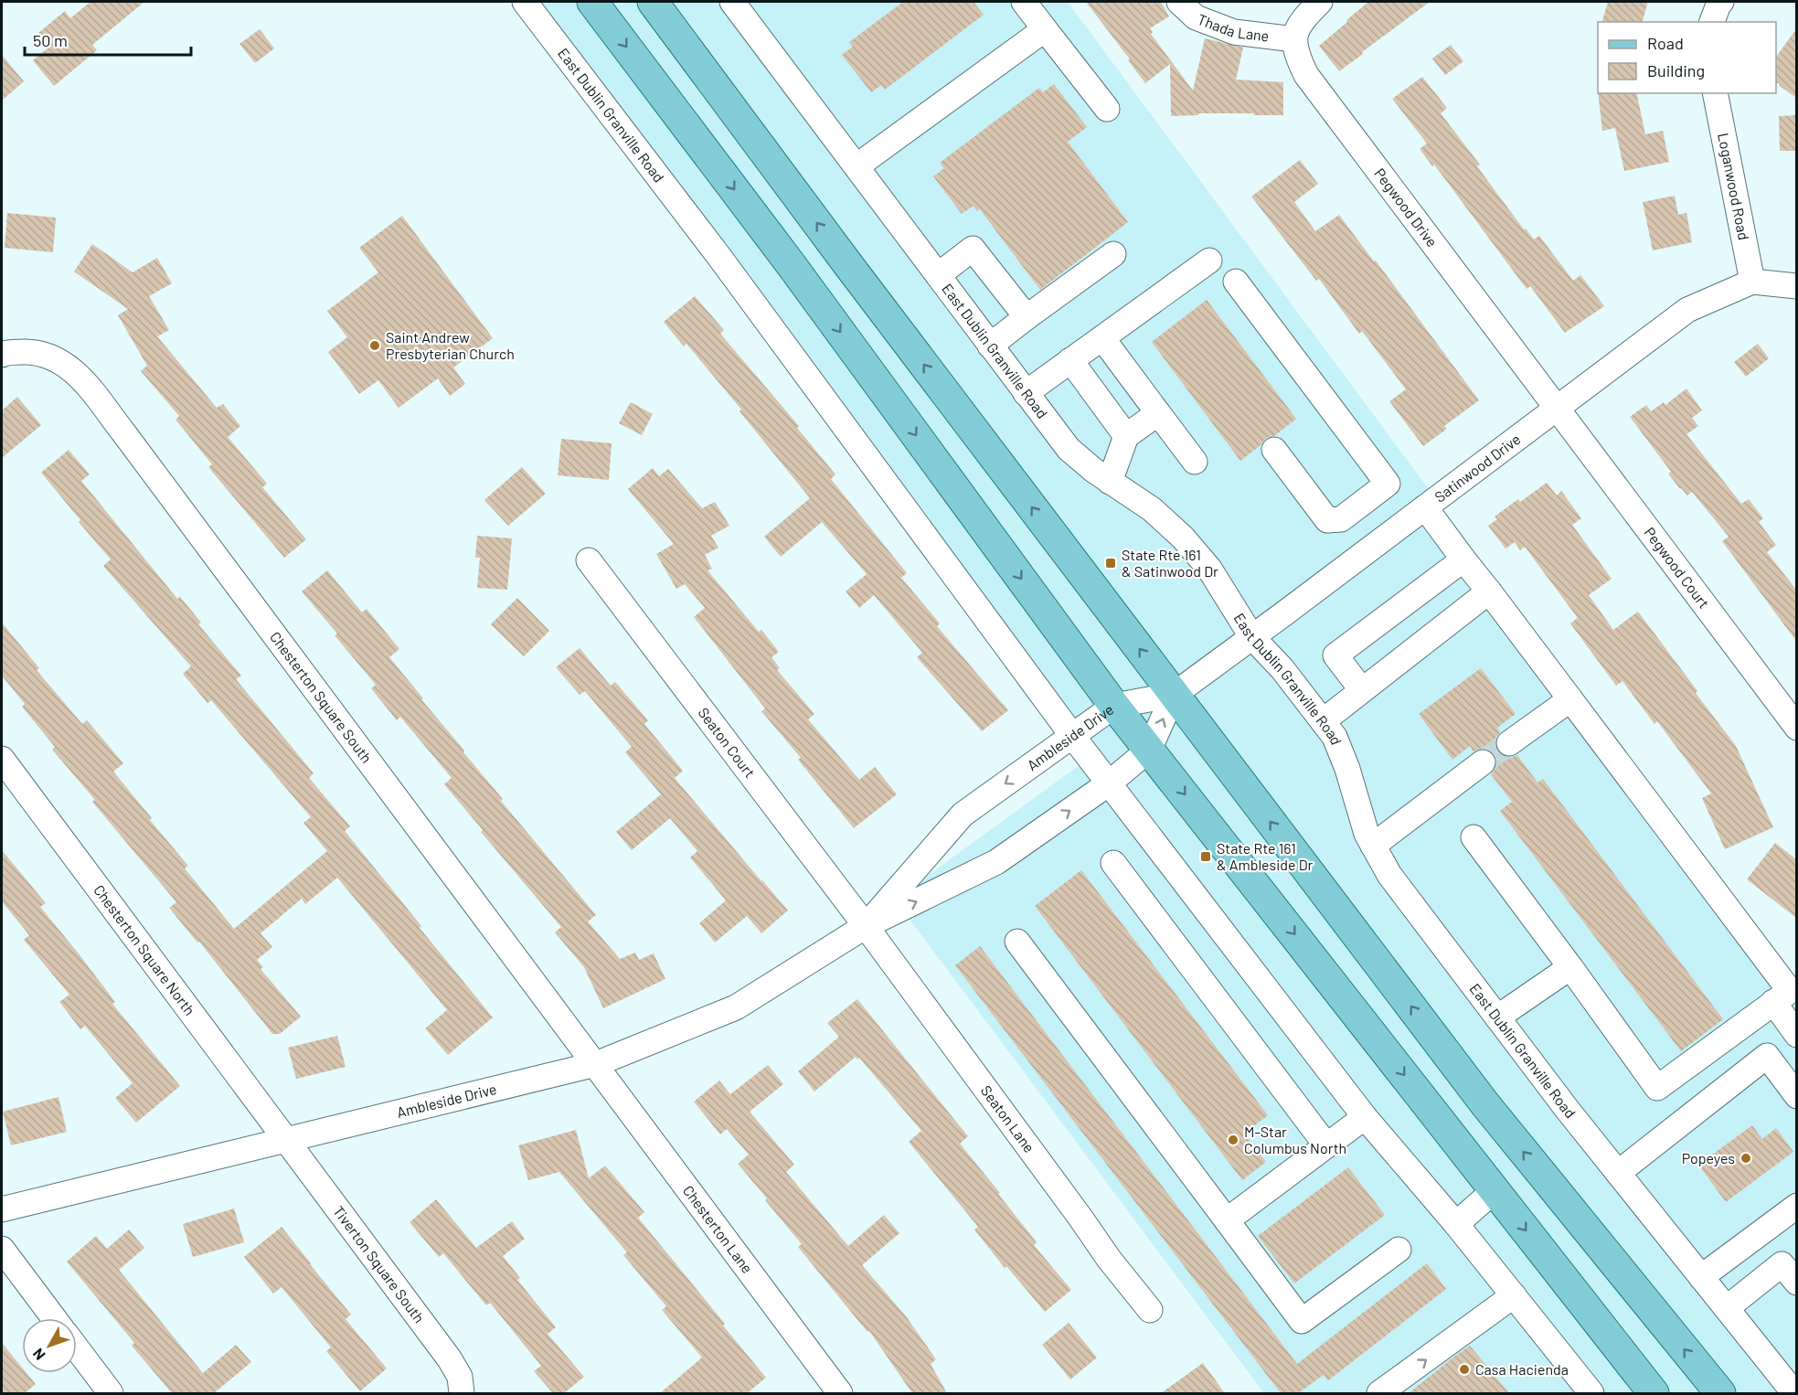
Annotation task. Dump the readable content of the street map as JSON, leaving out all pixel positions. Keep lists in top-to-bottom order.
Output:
{
  "streets": {
    "street": [
      "Thada Lane",
      "East Dublin Granville Road",
      "Loganwood Road",
      "Pegwood Drive",
      "Satinwood Drive",
      "Pegwood Court",
      "Chesterton Square South",
      "Ambleside Drive",
      "Seaton Court",
      "Chesterton Square North",
      "Seaton Lane",
      "Chesterton Lane",
      "Tiverton Square South"
    ]
  },
  "crossings": [
    ["Thada Lane", "Pegwood Drive"],
    ["East Dublin Granville Road", "Satinwood Drive"],
    ["East Dublin Granville Road", "Ambleside Drive"],
    ["Loganwood Road", "Satinwood Drive"],
    ["Pegwood Drive", "Satinwood Drive"],
    ["Pegwood Drive", "Pegwood Court"],
    ["Satinwood Drive", "Pegwood Court"],
    ["Satinwood Drive", "Ambleside Drive"],
    ["Chesterton Square South", "Ambleside Drive"],
    ["Chesterton Square South", "Chesterton Lane"],
    ["Ambleside Drive", "Seaton Court"],
    ["Ambleside Drive", "Chesterton Square North"],
    ["Ambleside Drive", "Seaton Lane"],
    ["Ambleside Drive", "Chesterton Lane"],
    ["Ambleside Drive", "Tiverton Square South"],
    ["Seaton Court", "Seaton Lane"],
    ["Chesterton Square North", "Tiverton Square South"]
  ],
  "places": {
    "other": [
      "Saint Andrew Presbyterian Church",
      "M-Star Columbus North",
      "Popeyes",
      "Casa Hacienda"
    ],
    "transit": ["State Rte 161 & Satinwood Dr", "State Rte 161 & Ambleside Dr"]
  },
  "legend": ["Road", "Building"],
  "scale_bar": "50 m",
  "north": "bottom left"
}
